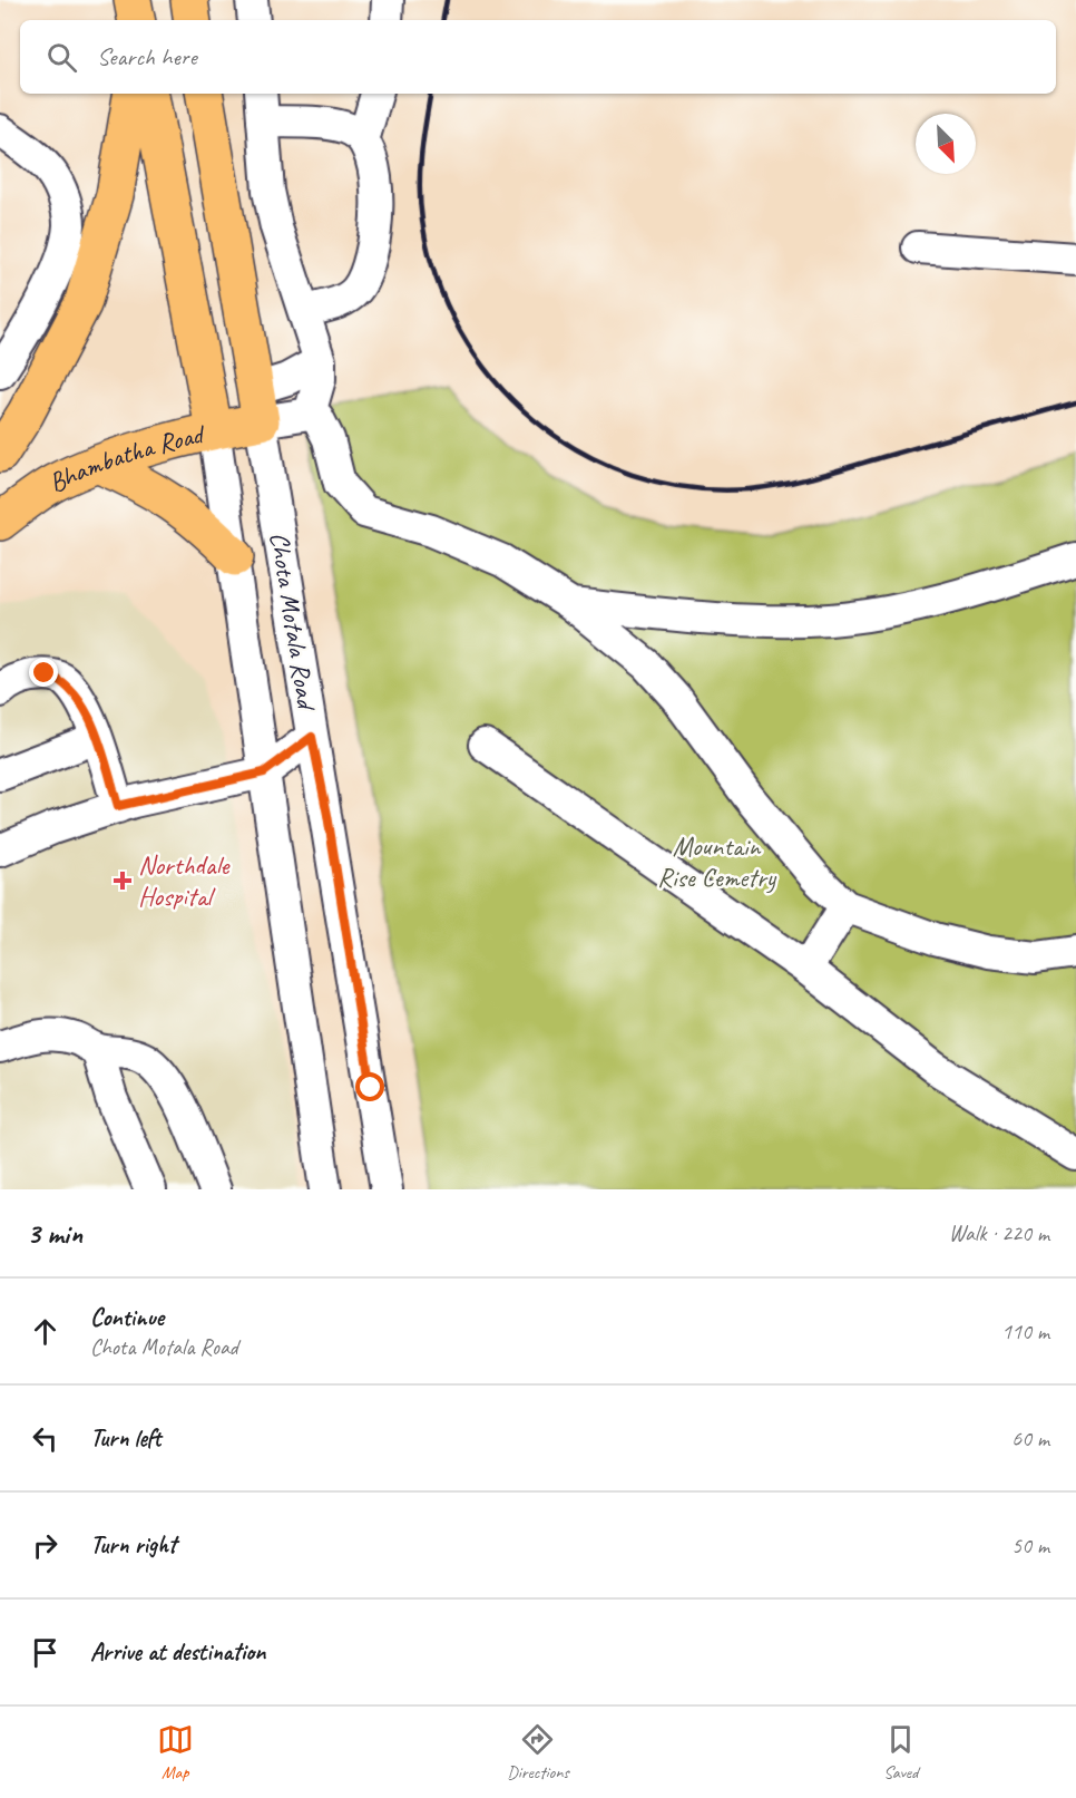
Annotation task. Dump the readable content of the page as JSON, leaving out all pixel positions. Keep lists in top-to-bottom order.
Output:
{
  "streets": {
    "main road": ["Bhambatha Road", "Chota Motala Road"]
  },
  "crossings": [
    ["Bhambatha Road", "Chota Motala Road"]
  ],
  "parks": ["Mountain Rise Cemetry"],
  "places": {
    "health": ["Northdale Hospital"]
  },
  "north": "bottom right",
  "page": {
    "search": "Search here",
    "heading": ["3 min", "Walk · 220 m"],
    "list": [
      ["Continue", "Chota Motala Road", "110 m"],
      ["Turn left", "60 m"],
      ["Turn right", "50 m"],
      "Arrive at destination"
    ],
    "nav": ["Map", "Directions", "Saved"]
  }
}
